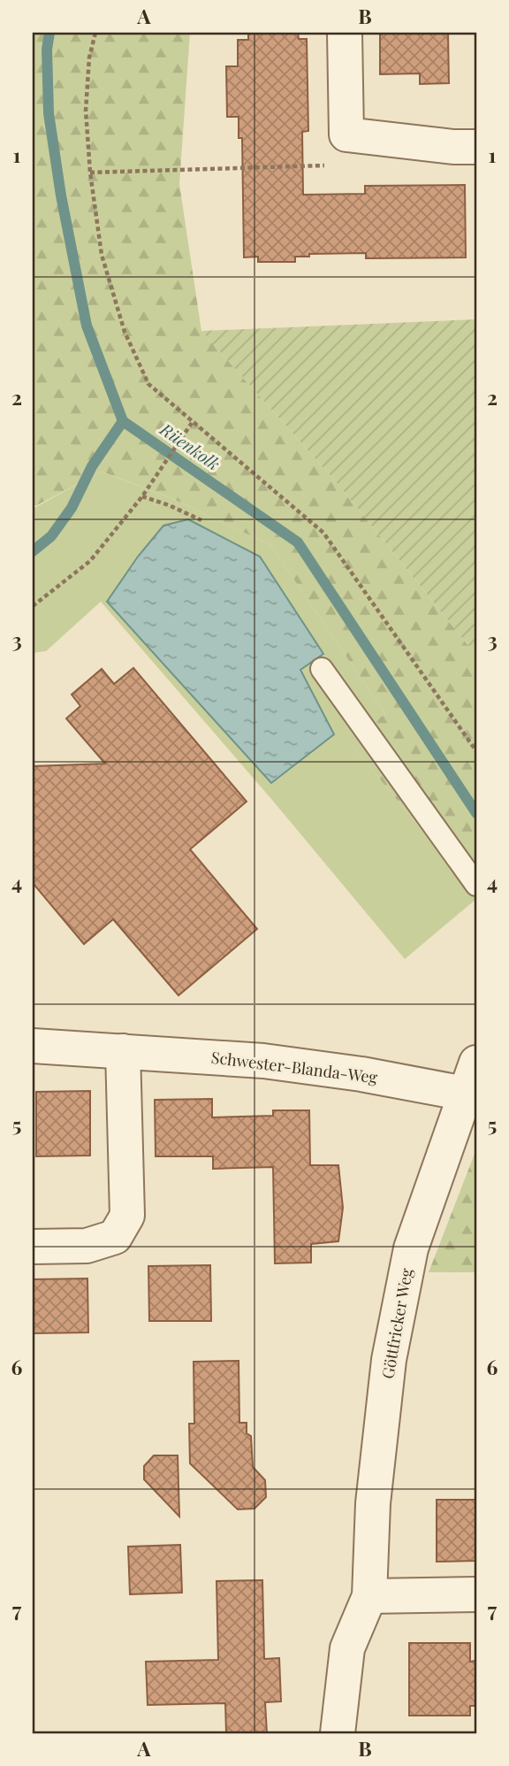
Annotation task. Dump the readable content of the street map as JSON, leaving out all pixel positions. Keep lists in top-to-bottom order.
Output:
{
  "streets": {
    "street": ["Schwester-Blanda-Weg", "Göttfricker Weg"]
  },
  "crossings": [
    ["Schwester-Blanda-Weg", "Göttfricker Weg"]
  ],
  "water": ["Rüenkolk"],
  "grid": {
    "columns": ["A", "B"],
    "rows": [
      "1",
      "2",
      "3",
      "4",
      "5",
      "6",
      "7"
    ]
  }
}
